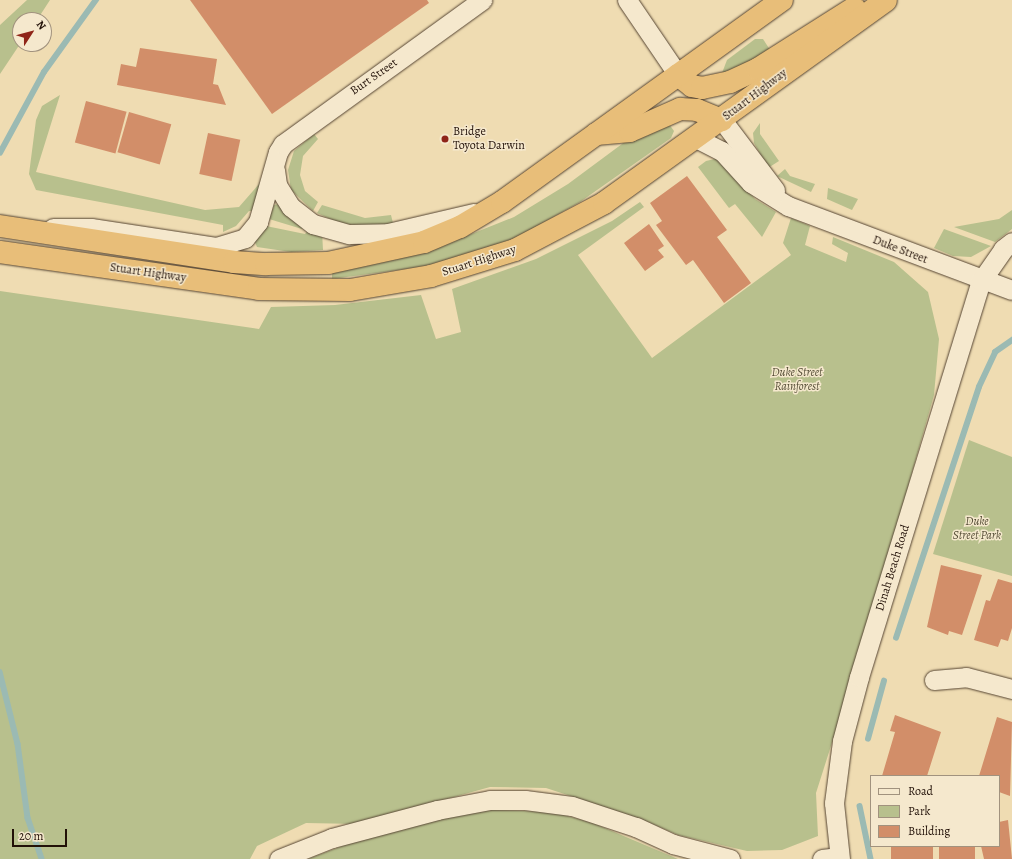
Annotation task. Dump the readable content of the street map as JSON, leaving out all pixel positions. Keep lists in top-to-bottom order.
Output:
{
  "streets": {
    "highway": ["Stuart Highway"],
    "street": ["Burt Street", "Duke Street", "Dinah Beach Road"]
  },
  "crossings": [
    ["Burt Street", "Stuart Highway"],
    ["Stuart Highway", "Duke Street"],
    ["Duke Street", "Dinah Beach Road"]
  ],
  "parks": ["Duke Street Rainforest", "Duke Street Park"],
  "places": ["Bridge Toyota Darwin"],
  "legend": ["Road", "Park", "Building"],
  "scale_bar": "20 m",
  "north": "top right"
}
